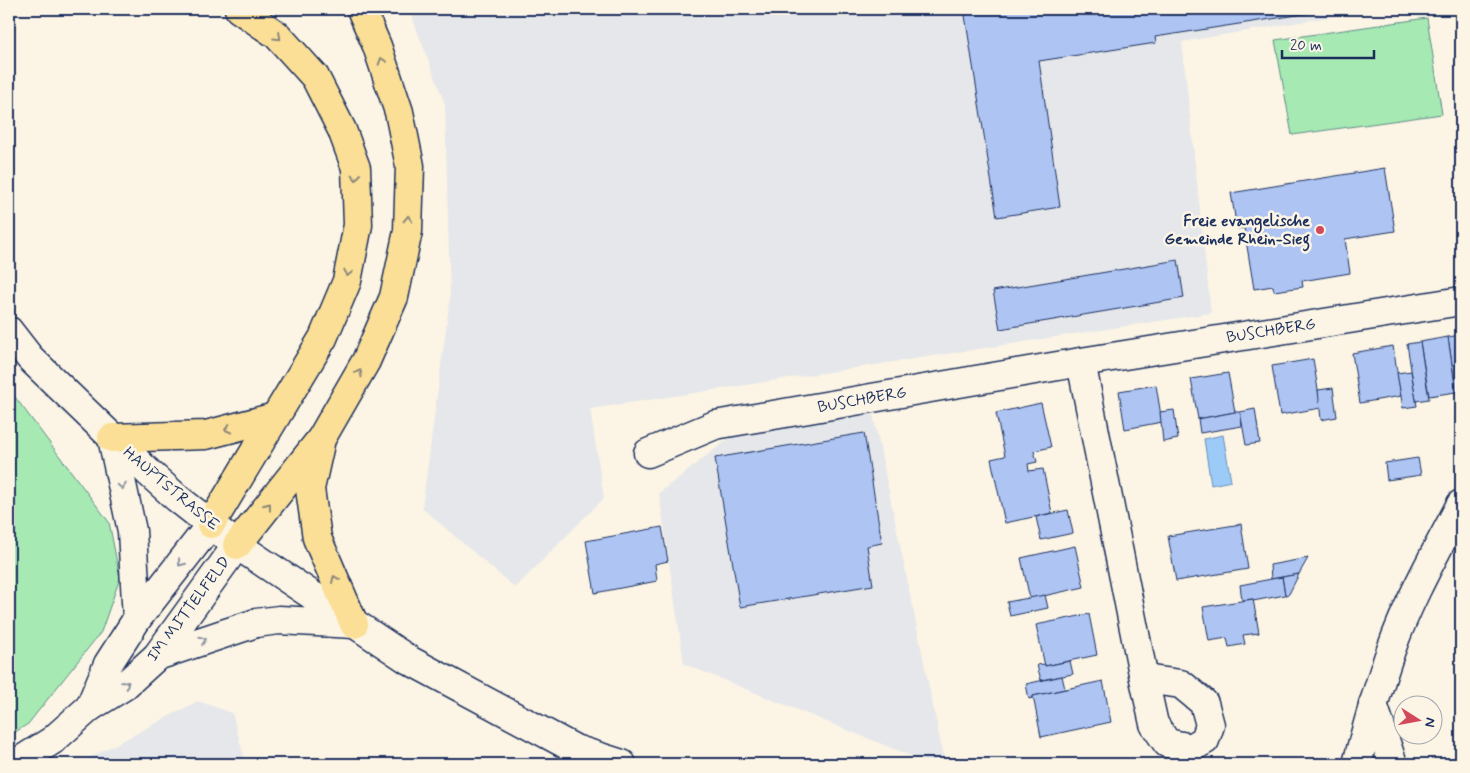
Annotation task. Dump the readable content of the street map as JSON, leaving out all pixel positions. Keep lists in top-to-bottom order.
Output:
{
  "streets": {
    "street": ["BUSCHBERG", "HAUPTSTRASSE", "IM MITTELFELD"]
  },
  "crossings": [
    ["HAUPTSTRASSE", "IM MITTELFELD"]
  ],
  "places": ["Freie evangelische Gemeinde Rhein-Sieg"],
  "scale_bar": "20 m",
  "north": "right"
}
